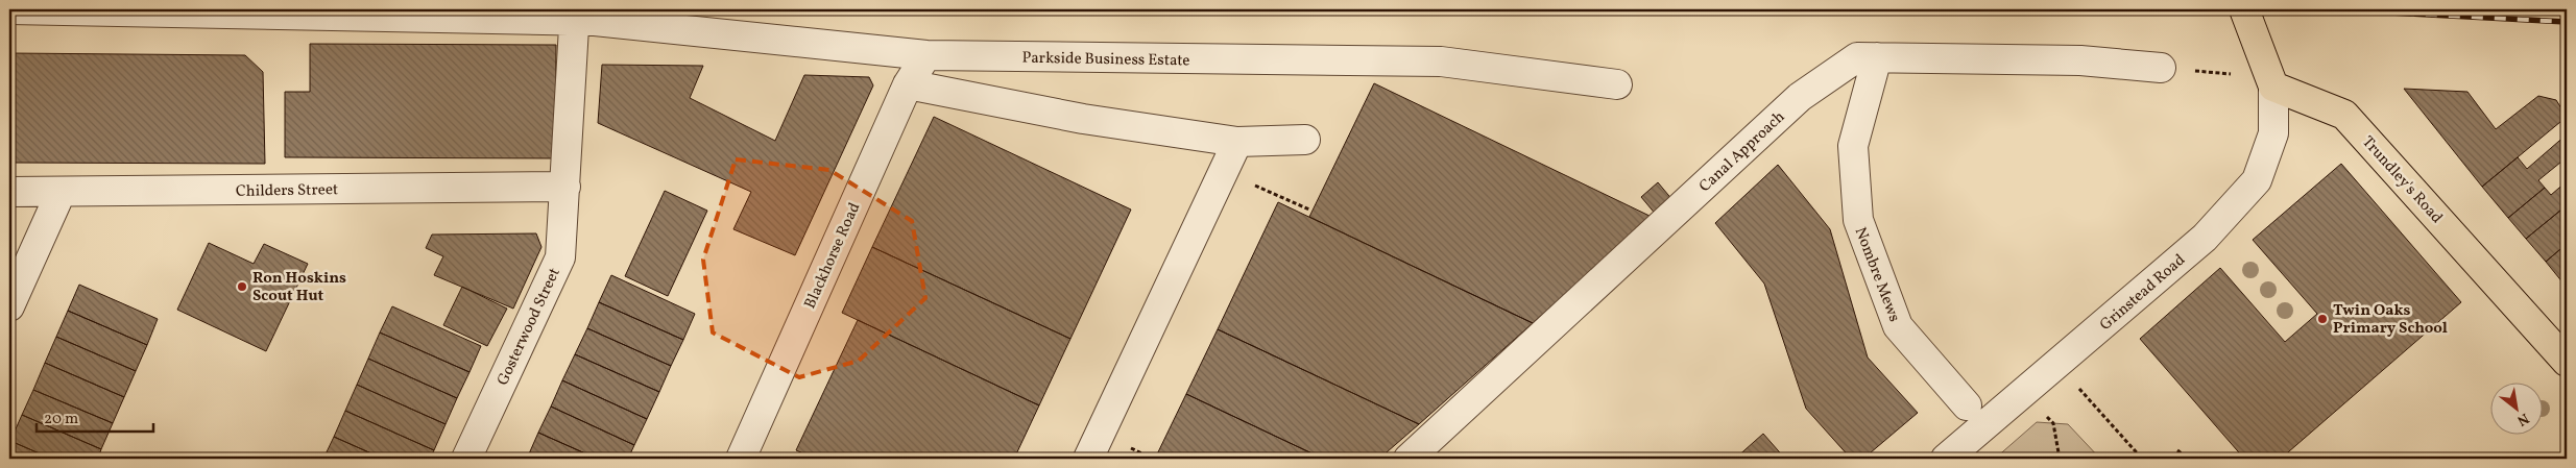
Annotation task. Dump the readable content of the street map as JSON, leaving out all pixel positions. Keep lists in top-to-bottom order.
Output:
{
  "streets": {
    "main road": ["Trundley's Road"],
    "street": [
      "Parkside Business Estate",
      "Canal Approach",
      "Childers Street",
      "Blackhorse Road",
      "Nombre Mews",
      "Grinstead Road",
      "Gosterwood Street"
    ]
  },
  "crossings": [
    ["Parkside Business Estate", "Blackhorse Road"],
    ["Parkside Business Estate", "Gosterwood Street"],
    ["Canal Approach", "Nombre Mews"],
    ["Trundley's Road", "Grinstead Road"],
    ["Childers Street", "Gosterwood Street"]
  ],
  "places": ["Ron Hoskins Scout Hut", "Twin Oaks Primary School"],
  "scale_bar": "20 m",
  "north": "bottom right"
}
